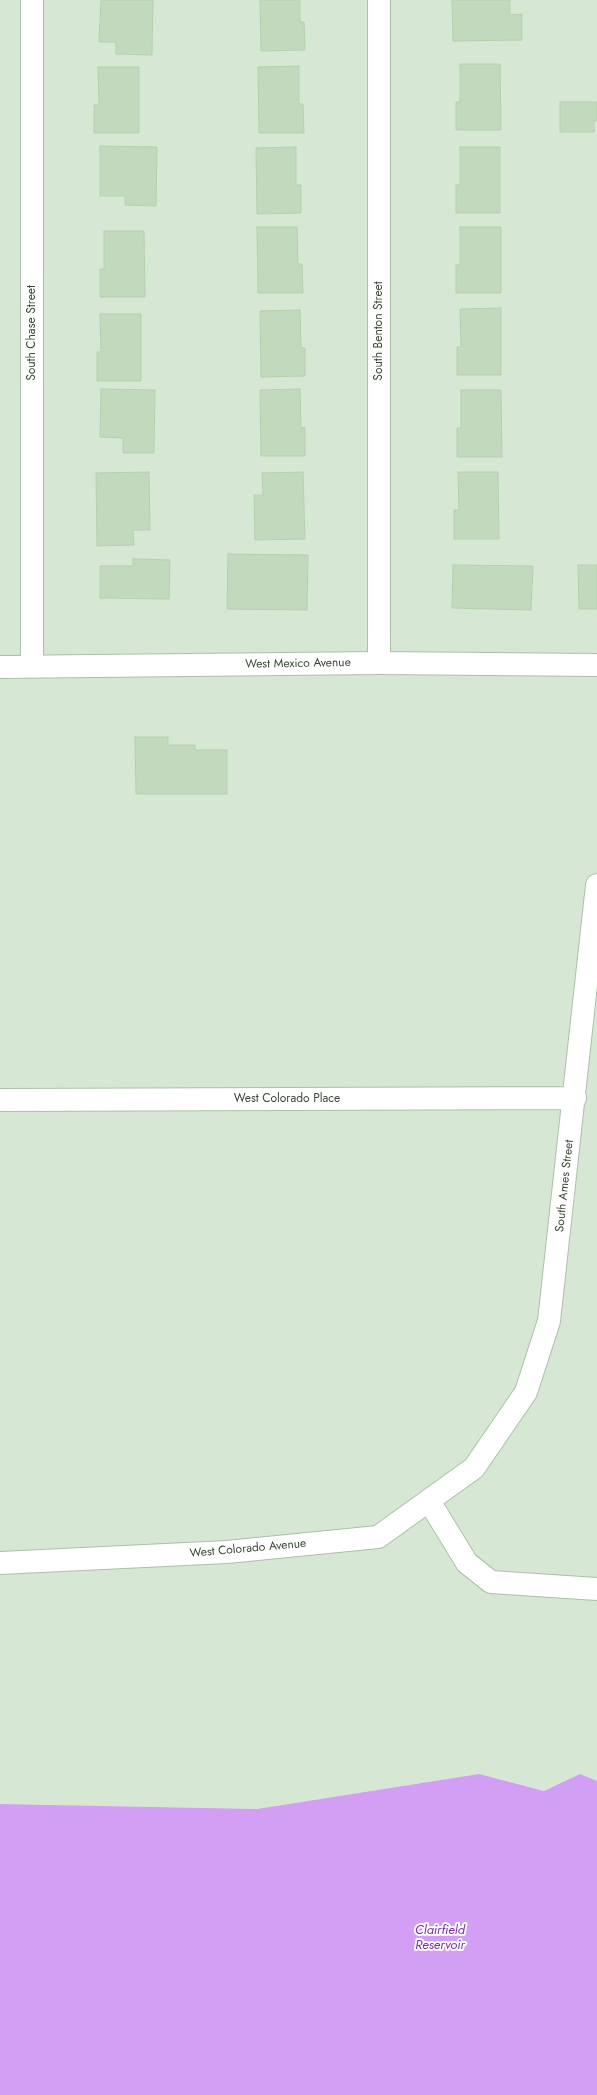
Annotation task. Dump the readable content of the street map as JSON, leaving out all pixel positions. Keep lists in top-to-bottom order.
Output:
{
  "streets": {
    "street": [
      "South Benton Street",
      "South Chase Street",
      "West Mexico Avenue",
      "West Colorado Place",
      "South Ames Street",
      "West Colorado Avenue"
    ]
  },
  "crossings": [
    ["South Benton Street", "West Mexico Avenue"],
    ["South Chase Street", "West Mexico Avenue"],
    ["West Colorado Place", "South Ames Street"],
    ["South Ames Street", "West Colorado Avenue"]
  ],
  "water": ["Clairfield Reservoir"]
}
